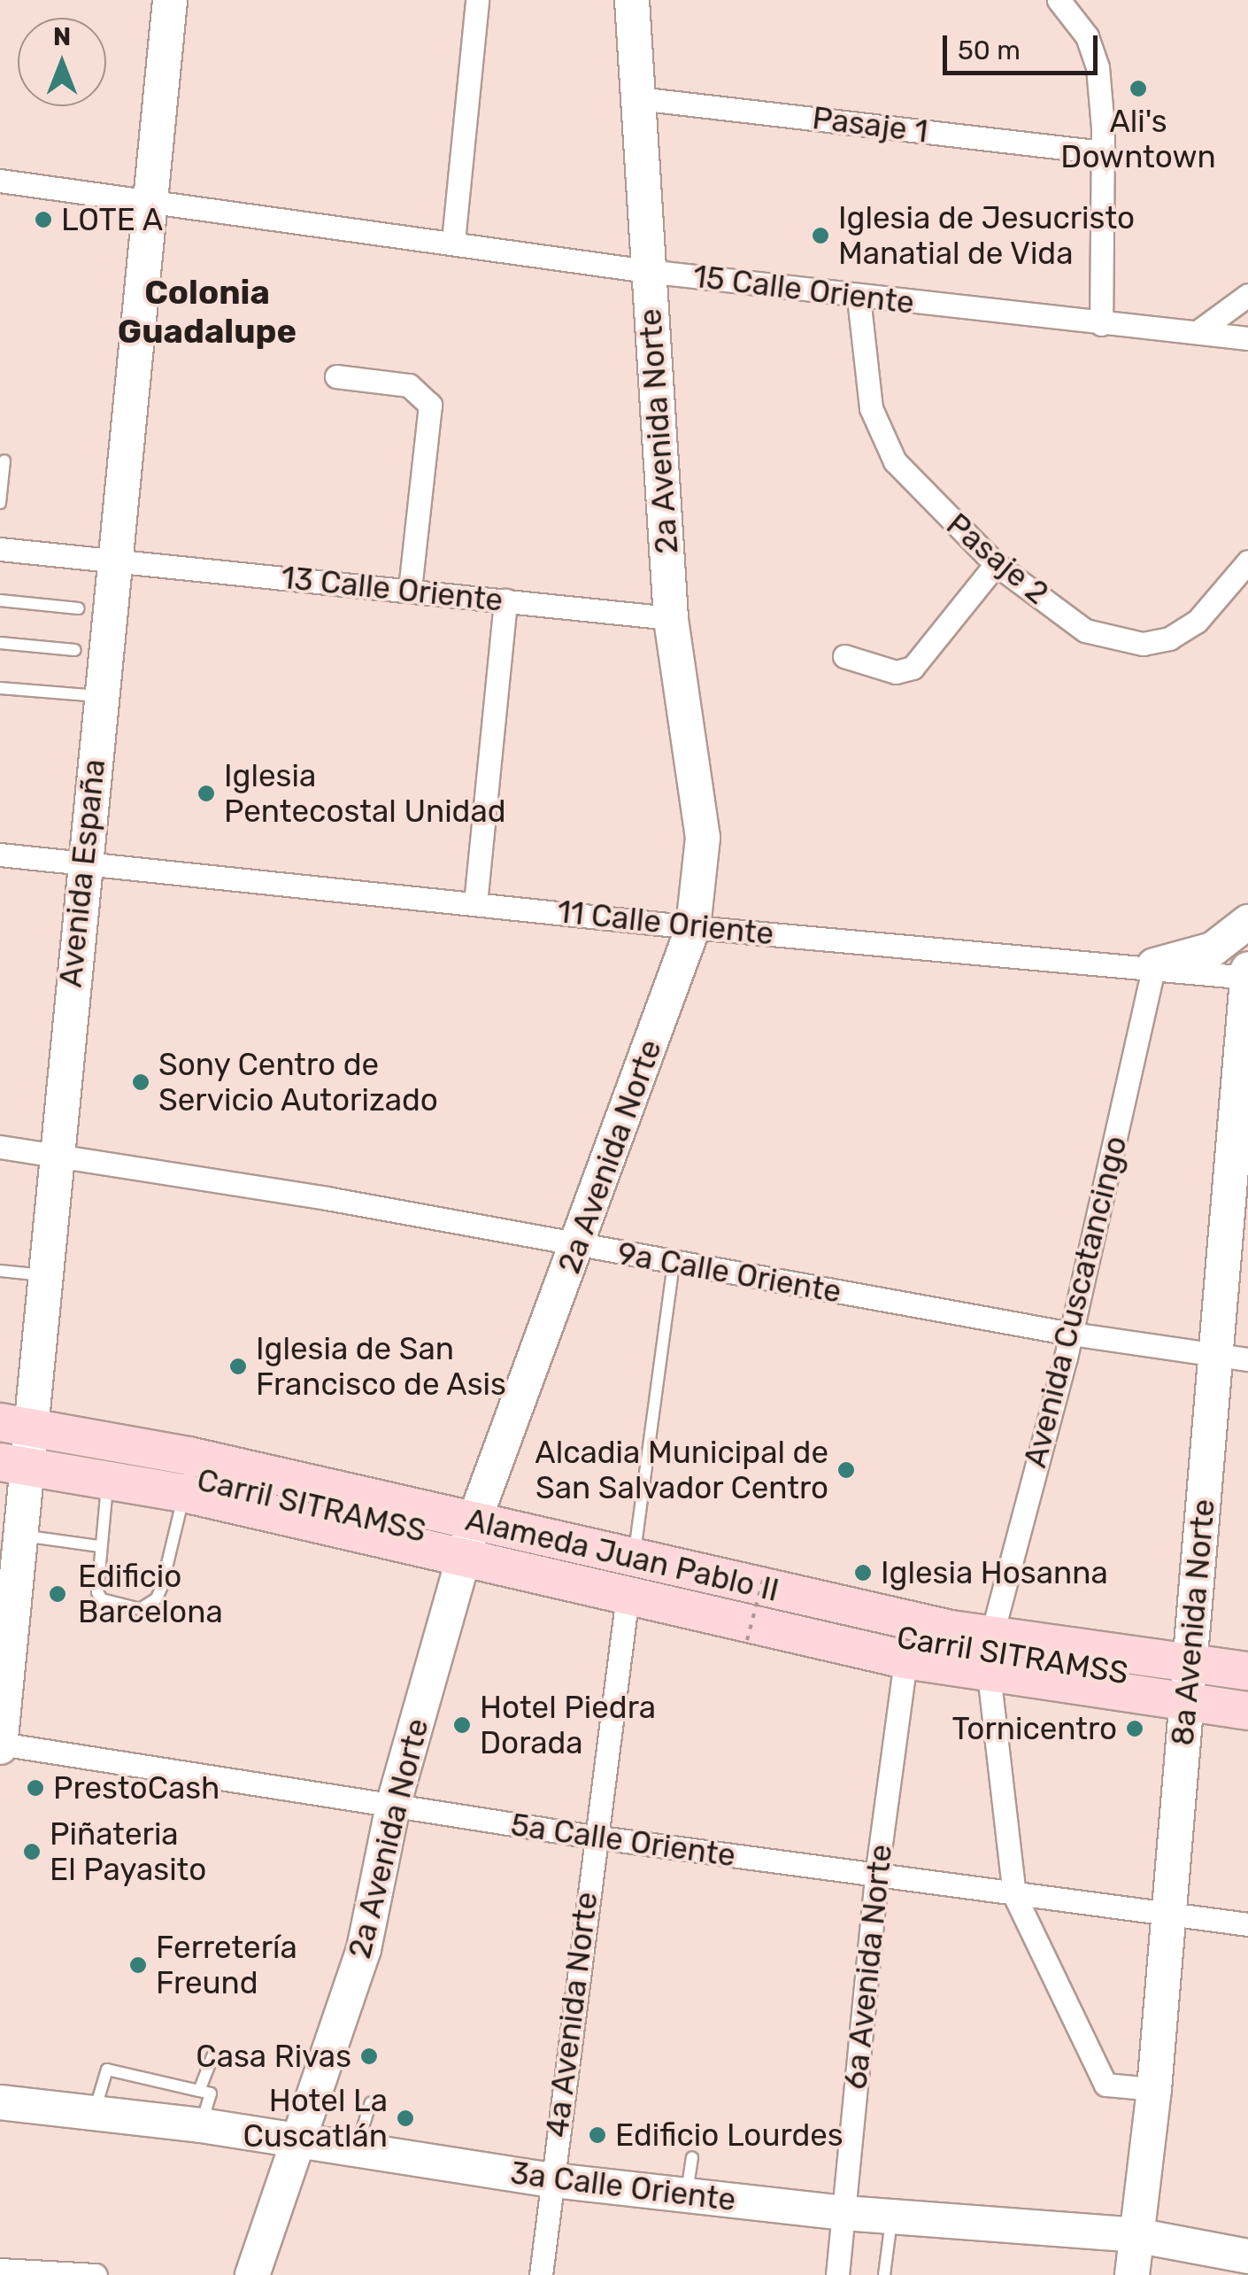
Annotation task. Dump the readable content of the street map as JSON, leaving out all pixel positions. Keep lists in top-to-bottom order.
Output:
{
  "streets": {
    "main road": [
      "2a Avenida Norte",
      "Avenida España",
      "Carril SITRAMSS",
      "Alameda Juan Pablo II",
      "8a Avenida Norte",
      "3a Calle Oriente"
    ],
    "street": [
      "Pasaje 1",
      "15 Calle Oriente",
      "Pasaje 2",
      "13 Calle Oriente",
      "11 Calle Oriente",
      "9a Calle Oriente",
      "Avenida Cuscatancingo",
      "5a Calle Oriente",
      "6a Avenida Norte",
      "4a Avenida Norte"
    ]
  },
  "crossings": [
    ["Pasaje 1", "2a Avenida Norte"],
    ["15 Calle Oriente", "2a Avenida Norte"],
    ["15 Calle Oriente", "Pasaje 2"],
    ["15 Calle Oriente", "Avenida España"],
    ["2a Avenida Norte", "13 Calle Oriente"],
    ["2a Avenida Norte", "11 Calle Oriente"],
    ["2a Avenida Norte", "9a Calle Oriente"],
    ["2a Avenida Norte", "Carril SITRAMSS"],
    ["2a Avenida Norte", "Alameda Juan Pablo II"],
    ["2a Avenida Norte", "5a Calle Oriente"],
    ["2a Avenida Norte", "3a Calle Oriente"],
    ["13 Calle Oriente", "Avenida España"],
    ["Avenida España", "11 Calle Oriente"],
    ["Avenida España", "9a Calle Oriente"],
    ["Avenida España", "Carril SITRAMSS"],
    ["Avenida España", "Alameda Juan Pablo II"],
    ["Avenida España", "5a Calle Oriente"],
    ["11 Calle Oriente", "Avenida Cuscatancingo"],
    ["11 Calle Oriente", "8a Avenida Norte"],
    ["9a Calle Oriente", "Avenida Cuscatancingo"],
    ["9a Calle Oriente", "8a Avenida Norte"],
    ["Avenida Cuscatancingo", "Alameda Juan Pablo II"],
    ["Carril SITRAMSS", "Alameda Juan Pablo II"],
    ["Carril SITRAMSS", "8a Avenida Norte"],
    ["Alameda Juan Pablo II", "8a Avenida Norte"],
    ["Alameda Juan Pablo II", "6a Avenida Norte"],
    ["Alameda Juan Pablo II", "4a Avenida Norte"],
    ["8a Avenida Norte", "5a Calle Oriente"],
    ["8a Avenida Norte", "3a Calle Oriente"],
    ["5a Calle Oriente", "6a Avenida Norte"],
    ["5a Calle Oriente", "4a Avenida Norte"],
    ["6a Avenida Norte", "3a Calle Oriente"],
    ["4a Avenida Norte", "3a Calle Oriente"]
  ],
  "districts": ["Colonia Guadalupe"],
  "places": [
    "Ali's Downtown",
    "LOTE A",
    "Iglesia de Jesucristo Manatial de Vida",
    "Iglesia Pentecostal Unidad",
    "Sony Centro de Servicio Autorizado",
    "Iglesia de San Francisco de Asis",
    "Alcadia Municipal de San Salvador Centro",
    "Iglesia Hosanna",
    "Edificio Barcelona",
    "Hotel Piedra Dorada",
    "Tornicentro",
    "PrestoCash",
    "Piñateria El Payasito",
    "Ferretería Freund",
    "Casa Rivas",
    "Hotel La Cuscatlán",
    "Edificio Lourdes"
  ],
  "scale_bar": "50 m",
  "north": "top"
}
